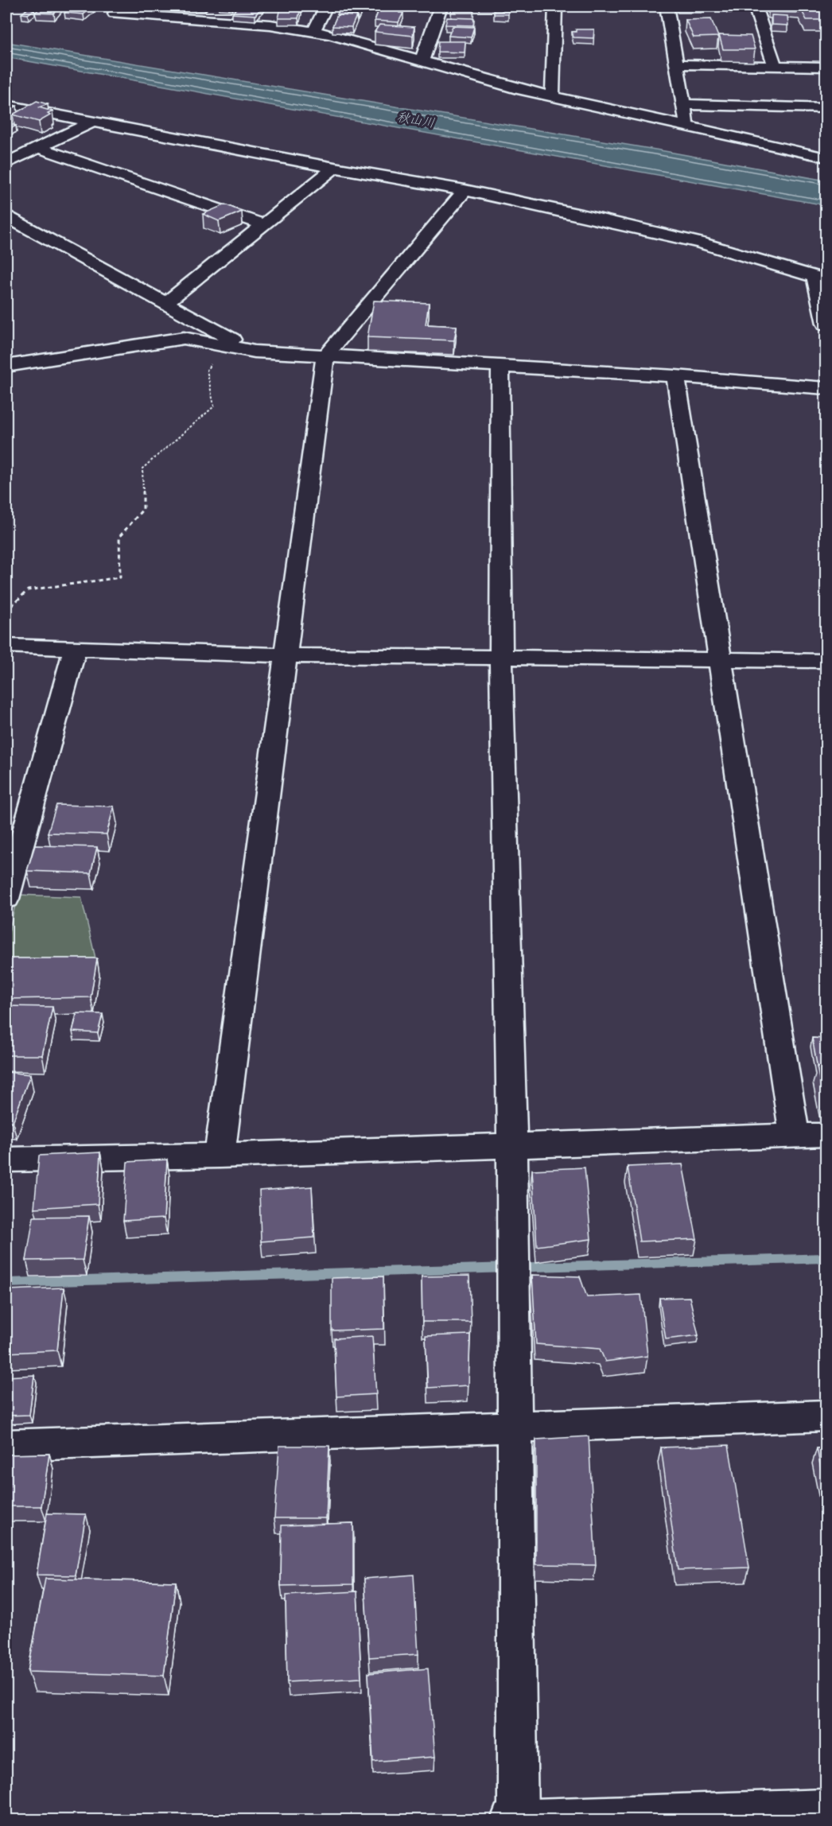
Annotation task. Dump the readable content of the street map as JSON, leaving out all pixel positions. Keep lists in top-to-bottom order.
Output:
{
  "water": ["秋山川"]
}
